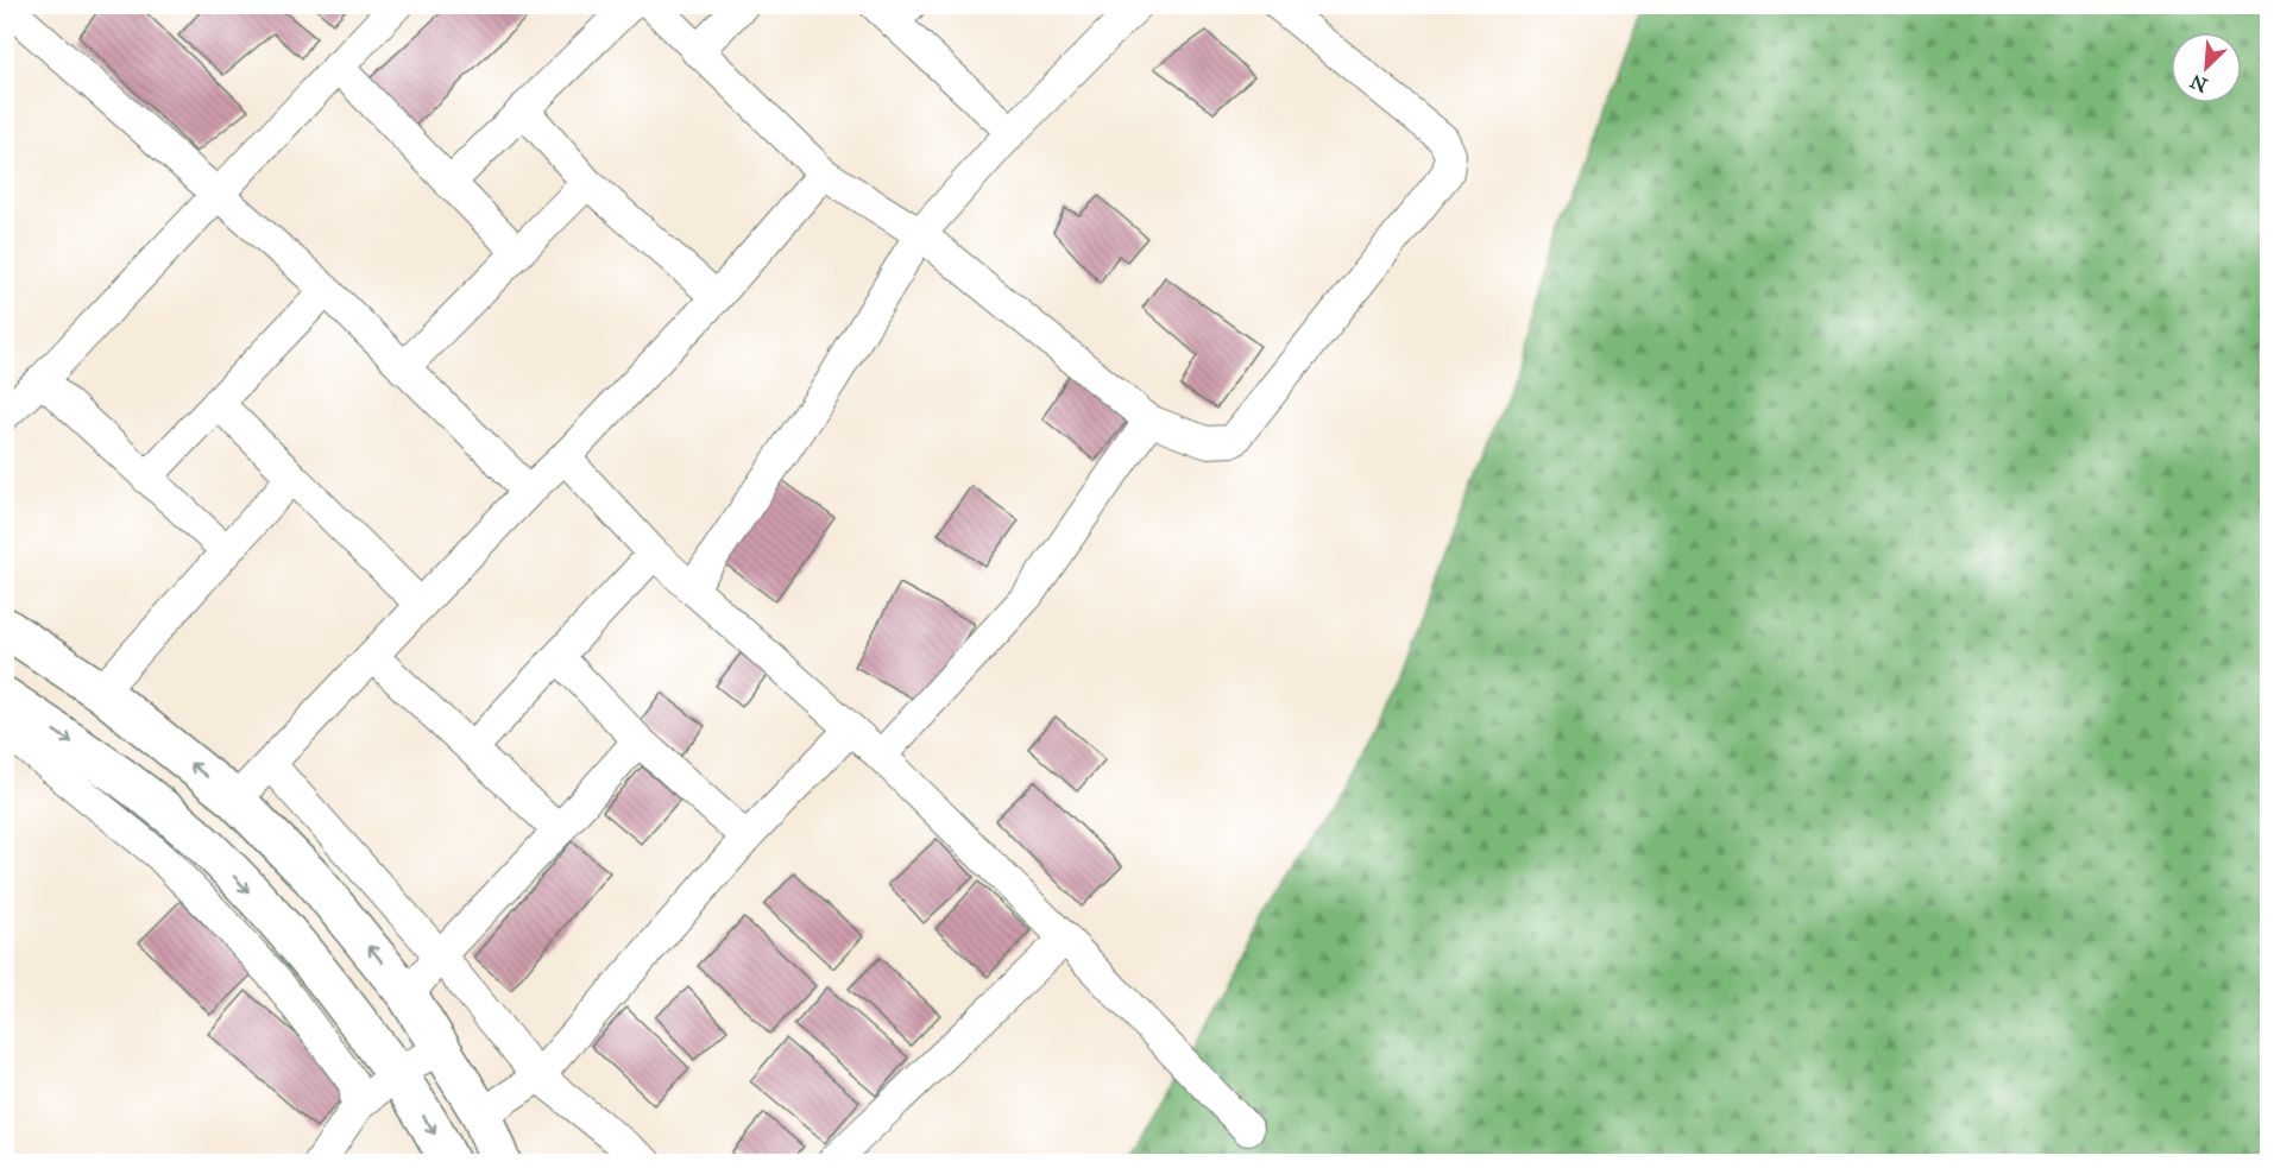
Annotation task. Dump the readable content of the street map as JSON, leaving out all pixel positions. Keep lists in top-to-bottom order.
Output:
{
  "north": "bottom left"
}
